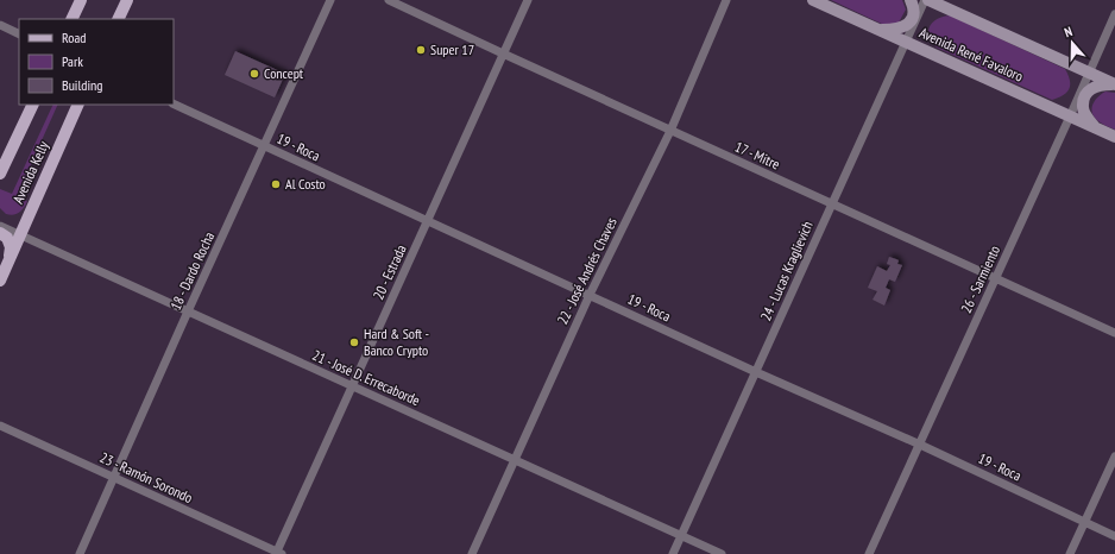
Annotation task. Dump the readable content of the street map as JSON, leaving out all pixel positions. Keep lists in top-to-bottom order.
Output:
{
  "streets": {
    "main road": ["Avenida René Favaloro", "Avenida Kelly"],
    "street": [
      "19 - Roca",
      "17 - Mitre",
      "18 - Dardo Rocha",
      "22 - José Andrés Chaves",
      "24 - Lucas Kraglievich",
      "20 - Estrada",
      "26 - Sarmiento",
      "21 - José D. Errecaborde",
      "23 - Ramón Sorondo"
    ]
  },
  "crossings": [
    ["Avenida René Favaloro", "24 - Lucas Kraglievich"],
    ["Avenida René Favaloro", "26 - Sarmiento"],
    ["19 - Roca", "18 - Dardo Rocha"],
    ["19 - Roca", "22 - José Andrés Chaves"],
    ["19 - Roca", "24 - Lucas Kraglievich"],
    ["19 - Roca", "20 - Estrada"],
    ["19 - Roca", "26 - Sarmiento"],
    ["17 - Mitre", "22 - José Andrés Chaves"],
    ["17 - Mitre", "24 - Lucas Kraglievich"],
    ["17 - Mitre", "20 - Estrada"],
    ["17 - Mitre", "26 - Sarmiento"],
    ["Avenida Kelly", "21 - José D. Errecaborde"],
    ["18 - Dardo Rocha", "21 - José D. Errecaborde"],
    ["18 - Dardo Rocha", "23 - Ramón Sorondo"],
    ["22 - José Andrés Chaves", "21 - José D. Errecaborde"],
    ["24 - Lucas Kraglievich", "21 - José D. Errecaborde"],
    ["20 - Estrada", "21 - José D. Errecaborde"],
    ["20 - Estrada", "23 - Ramón Sorondo"]
  ],
  "places": [
    "Super 17",
    "Concept",
    "Al Costo",
    "Hard & Soft - Banco Crypto"
  ],
  "legend": ["Road", "Park", "Building"],
  "north": "top"
}
